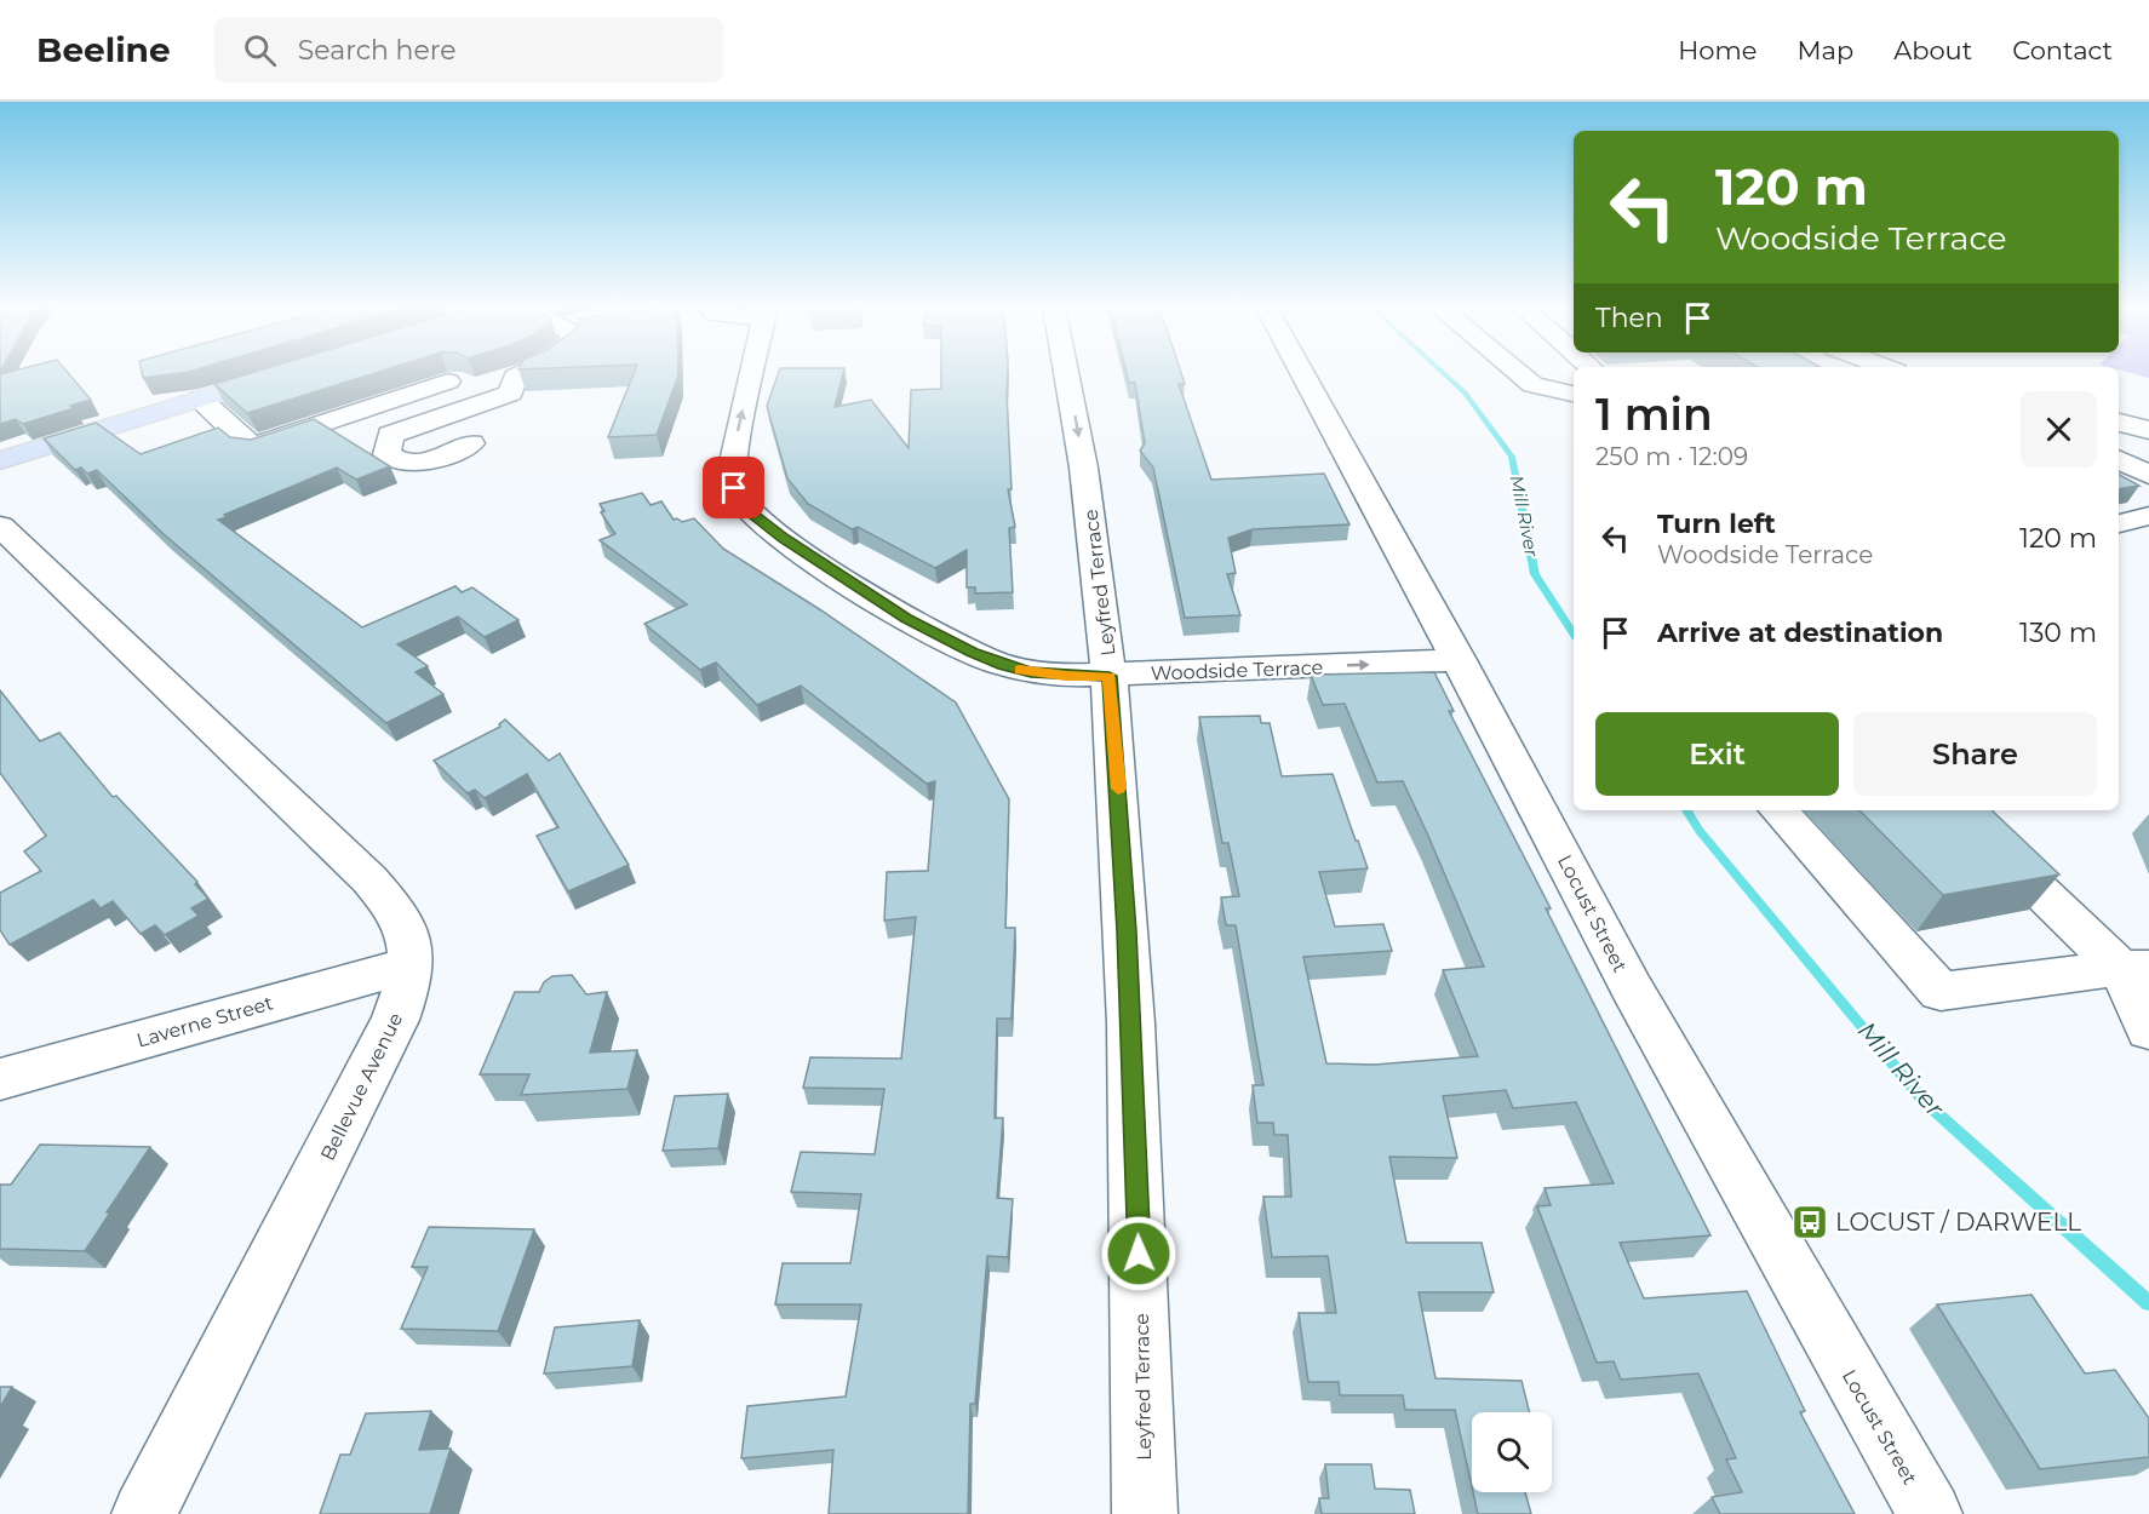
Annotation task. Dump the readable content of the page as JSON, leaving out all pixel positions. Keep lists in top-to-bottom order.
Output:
{
  "streets": {
    "street": [
      "Leyfred Terrace",
      "Woodside Terrace",
      "Locust Street",
      "Laverne Street",
      "Bellevue Avenue"
    ]
  },
  "crossings": [
    ["Leyfred Terrace", "Woodside Terrace"],
    ["Woodside Terrace", "Locust Street"],
    ["Laverne Street", "Bellevue Avenue"]
  ],
  "water": ["Mill River"],
  "places": {
    "bus stop": ["LOCUST / DARWELL"]
  },
  "page": {
    "header": "Beeline",
    "search": "Search here",
    "nav": [
      "Home",
      "Map",
      "About",
      "Contact"
    ],
    "turn": ["120 m", "Woodside Terrace"],
    "then": "Then",
    "heading": ["1 min", "250 m · 12:09"],
    "list": [
      {
        "name": "Turn left",
        "note": "Woodside Terrace",
        "value": "120 m"
      },
      {
        "name": "Arrive at destination",
        "value": "130 m"
      }
    ],
    "buttons": ["Exit", "Share"]
  }
}
